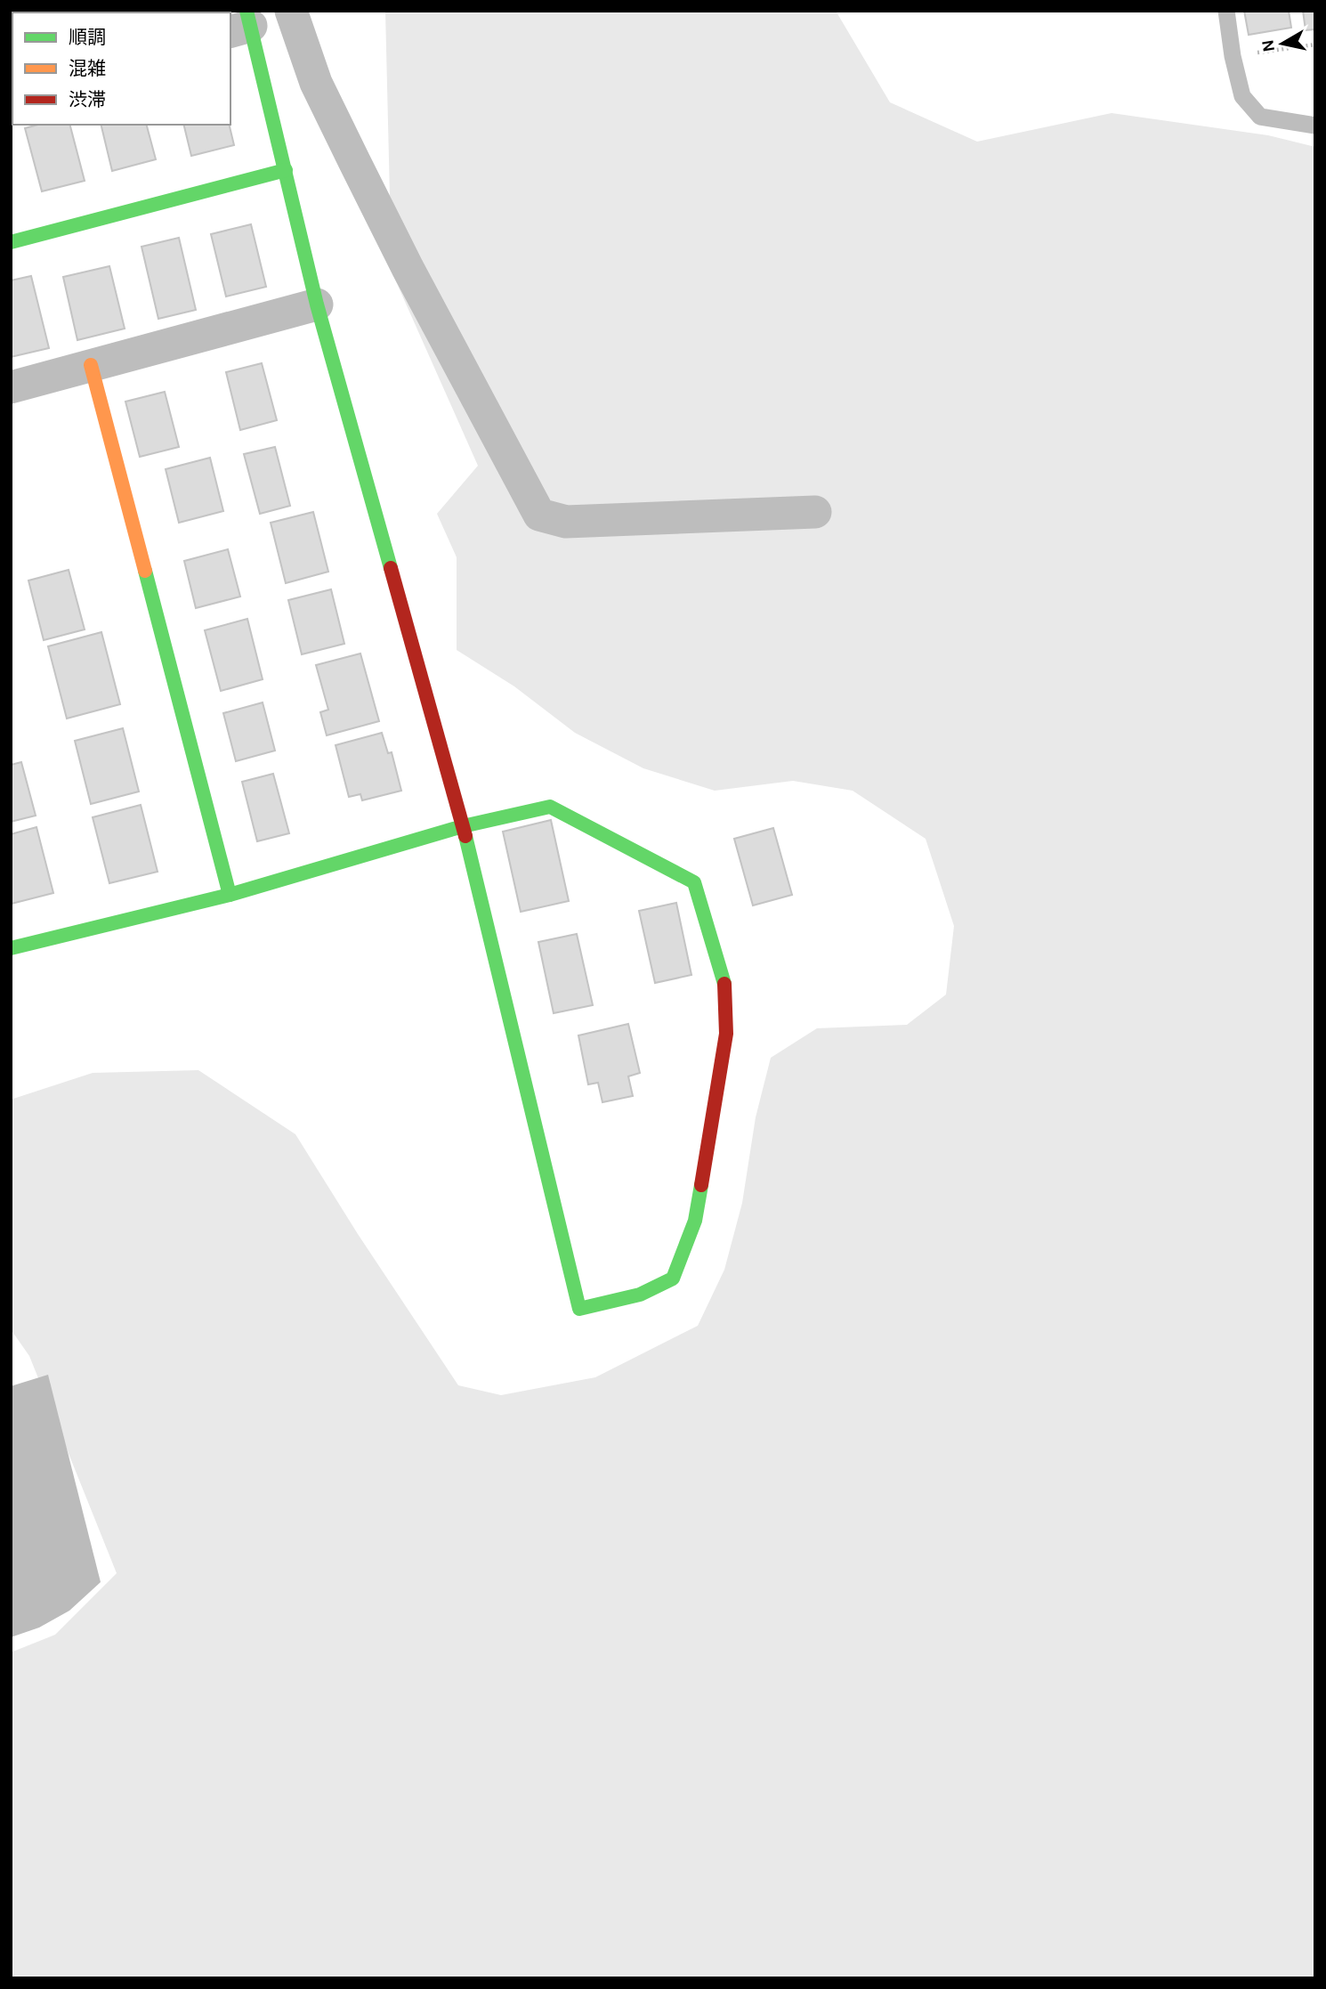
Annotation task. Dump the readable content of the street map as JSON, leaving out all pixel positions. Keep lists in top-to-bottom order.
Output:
{
  "legend": ["順調", "混雑", "渋滞"],
  "north": "left"
}
